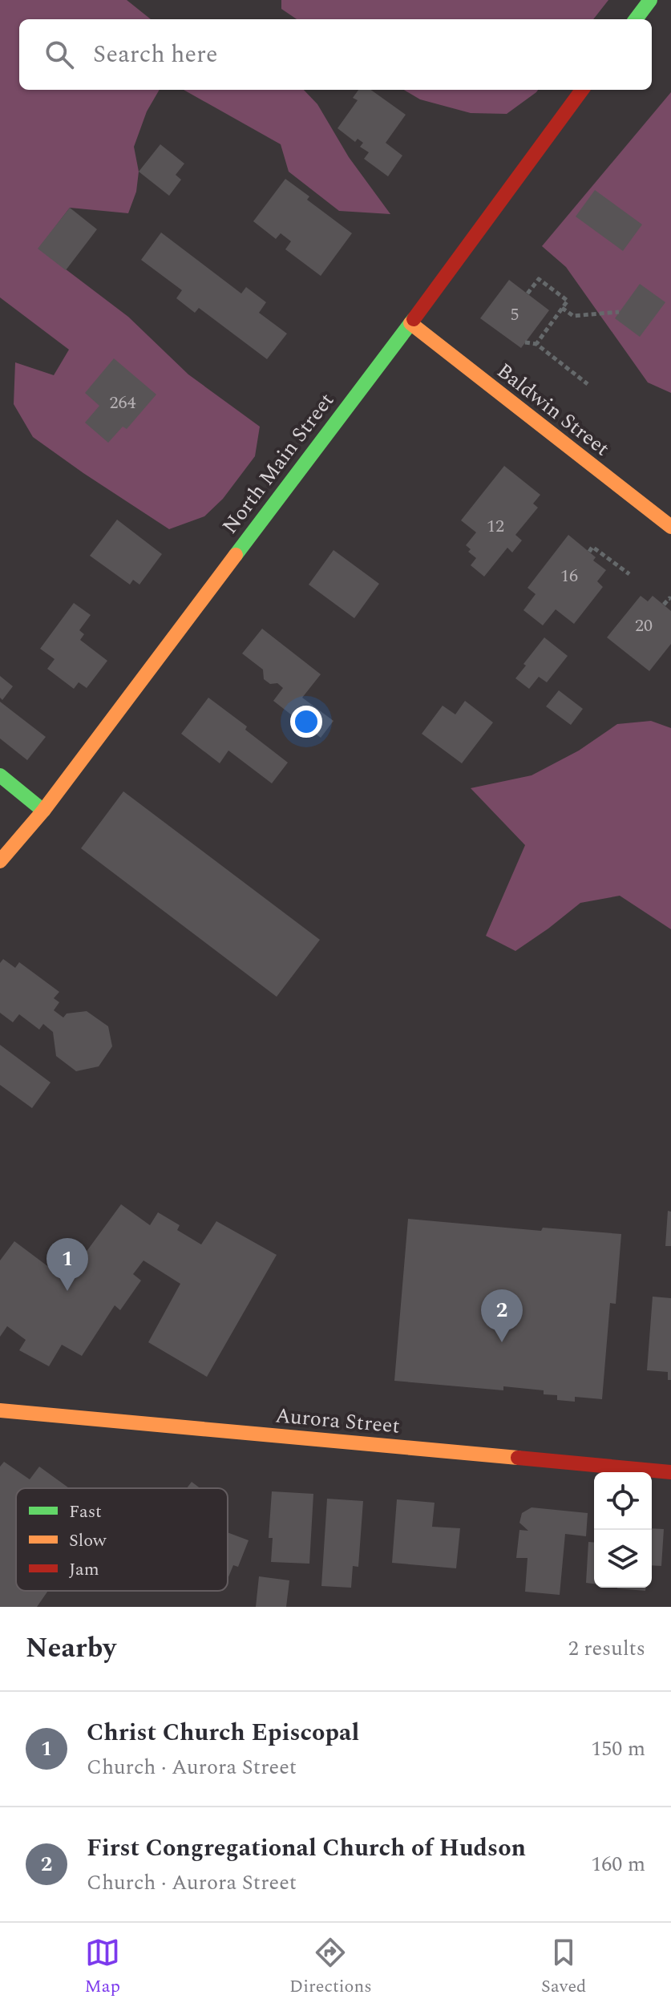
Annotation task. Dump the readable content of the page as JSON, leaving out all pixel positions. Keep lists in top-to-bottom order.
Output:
{
  "streets": {
    "street": ["Baldwin Street", "North Main Street", "Aurora Street"]
  },
  "crossings": [
    ["Baldwin Street", "North Main Street"]
  ],
  "house_numbers": [
    "5",
    "264",
    "12",
    "16",
    "20"
  ],
  "legend": ["Fast", "Slow", "Jam"],
  "page": {
    "search": "Search here",
    "pins": ["1", "2"],
    "heading": ["Nearby", "2 results"],
    "list": [
      {
        "mark": "1",
        "name": "Christ Church Episcopal",
        "note": "Church · Aurora Street",
        "value": "150 m"
      },
      {
        "mark": "2",
        "name": "First Congregational Church of Hudson",
        "note": "Church · Aurora Street",
        "value": "160 m"
      }
    ],
    "nav": ["Map", "Directions", "Saved"]
  }
}
